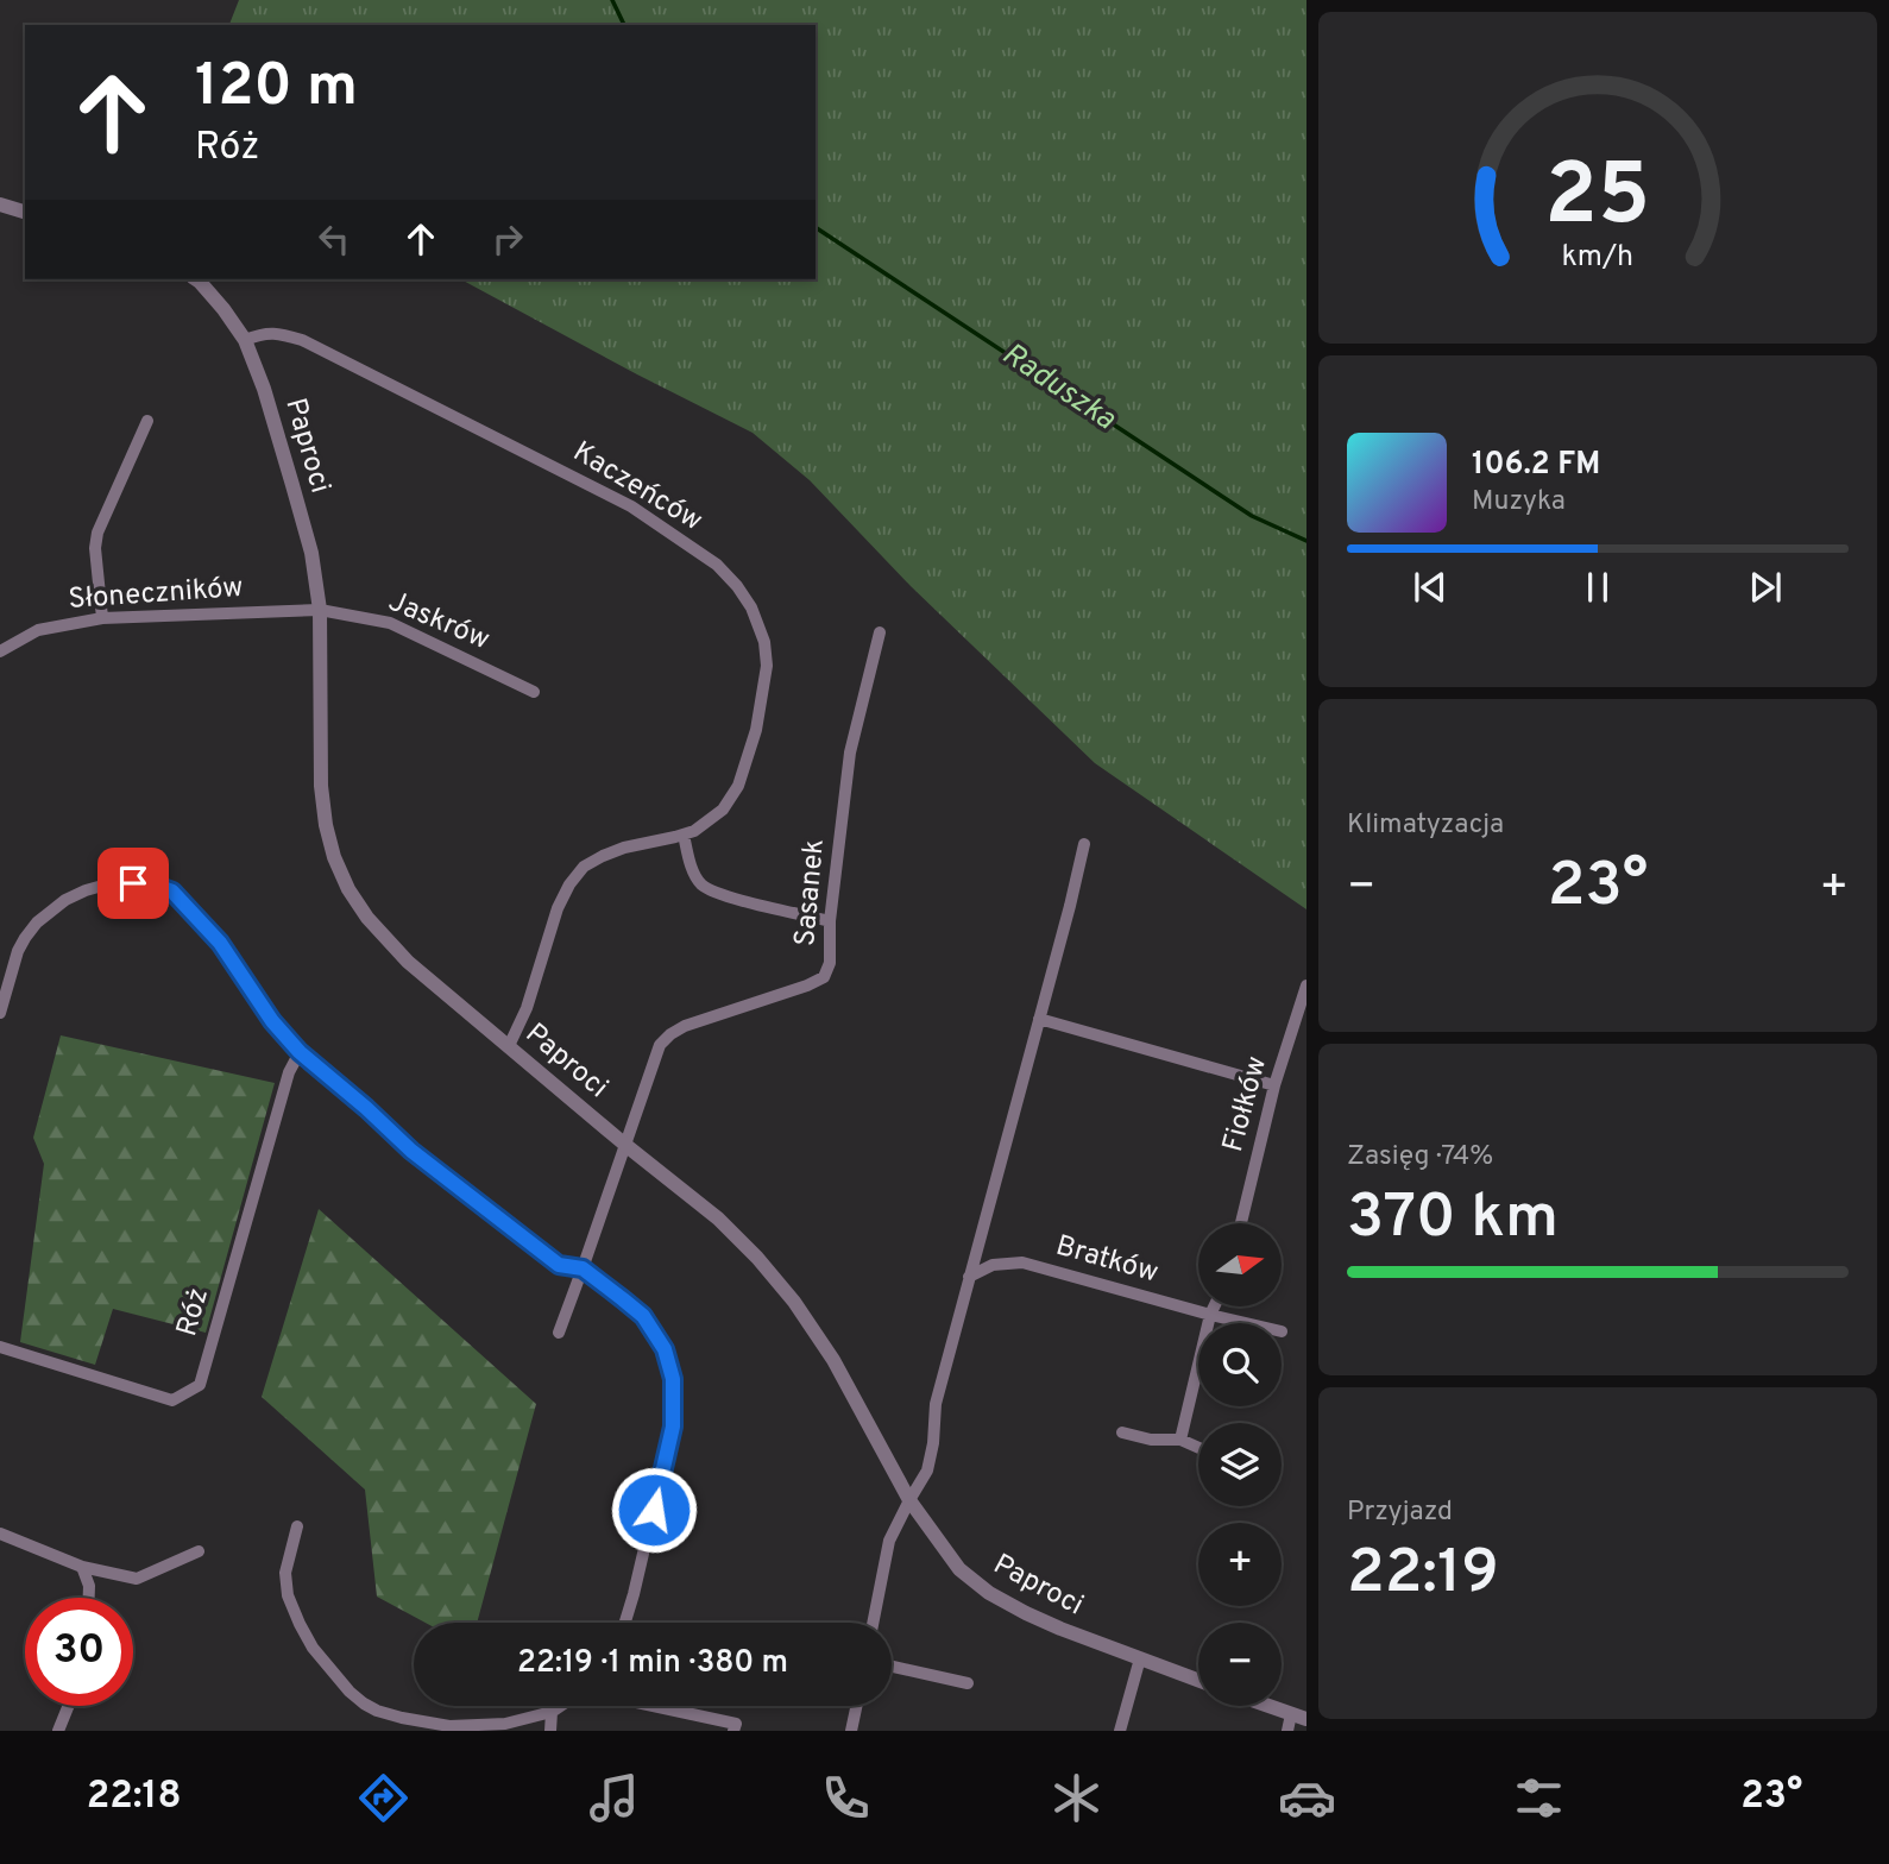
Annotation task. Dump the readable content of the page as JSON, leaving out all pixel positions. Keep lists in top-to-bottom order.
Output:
{
  "streets": {
    "street": [
      "Paproci",
      "Kaczeńców",
      "Słoneczników",
      "Jaskrów",
      "Sasanek",
      "Fiołków",
      "Bratków",
      "Róż"
    ]
  },
  "crossings": [
    ["Paproci", "Kaczeńców"],
    ["Paproci", "Słoneczników"],
    ["Paproci", "Jaskrów"],
    ["Paproci", "Sasanek"],
    ["Słoneczników", "Jaskrów"]
  ],
  "water": ["Raduszka"],
  "north": "right",
  "page": {
    "turn": ["120 m", "Róż"],
    "song": ["106.2 FM", "Muzyka"],
    "tile": [
      "Klimatyzacja",
      ["Zasięg · 74%", "370 km"],
      ["Przyjazd", "22:19"]
    ],
    "heat": ["−", "23°", "+"],
    "map_buttons": ["+", "−"],
    "limit": "30",
    "trip": "22:19 · 1 min · 380 m",
    "tabs": ["22:18", "23°"],
    "gauge": ["25", "km/h"]
  }
}
